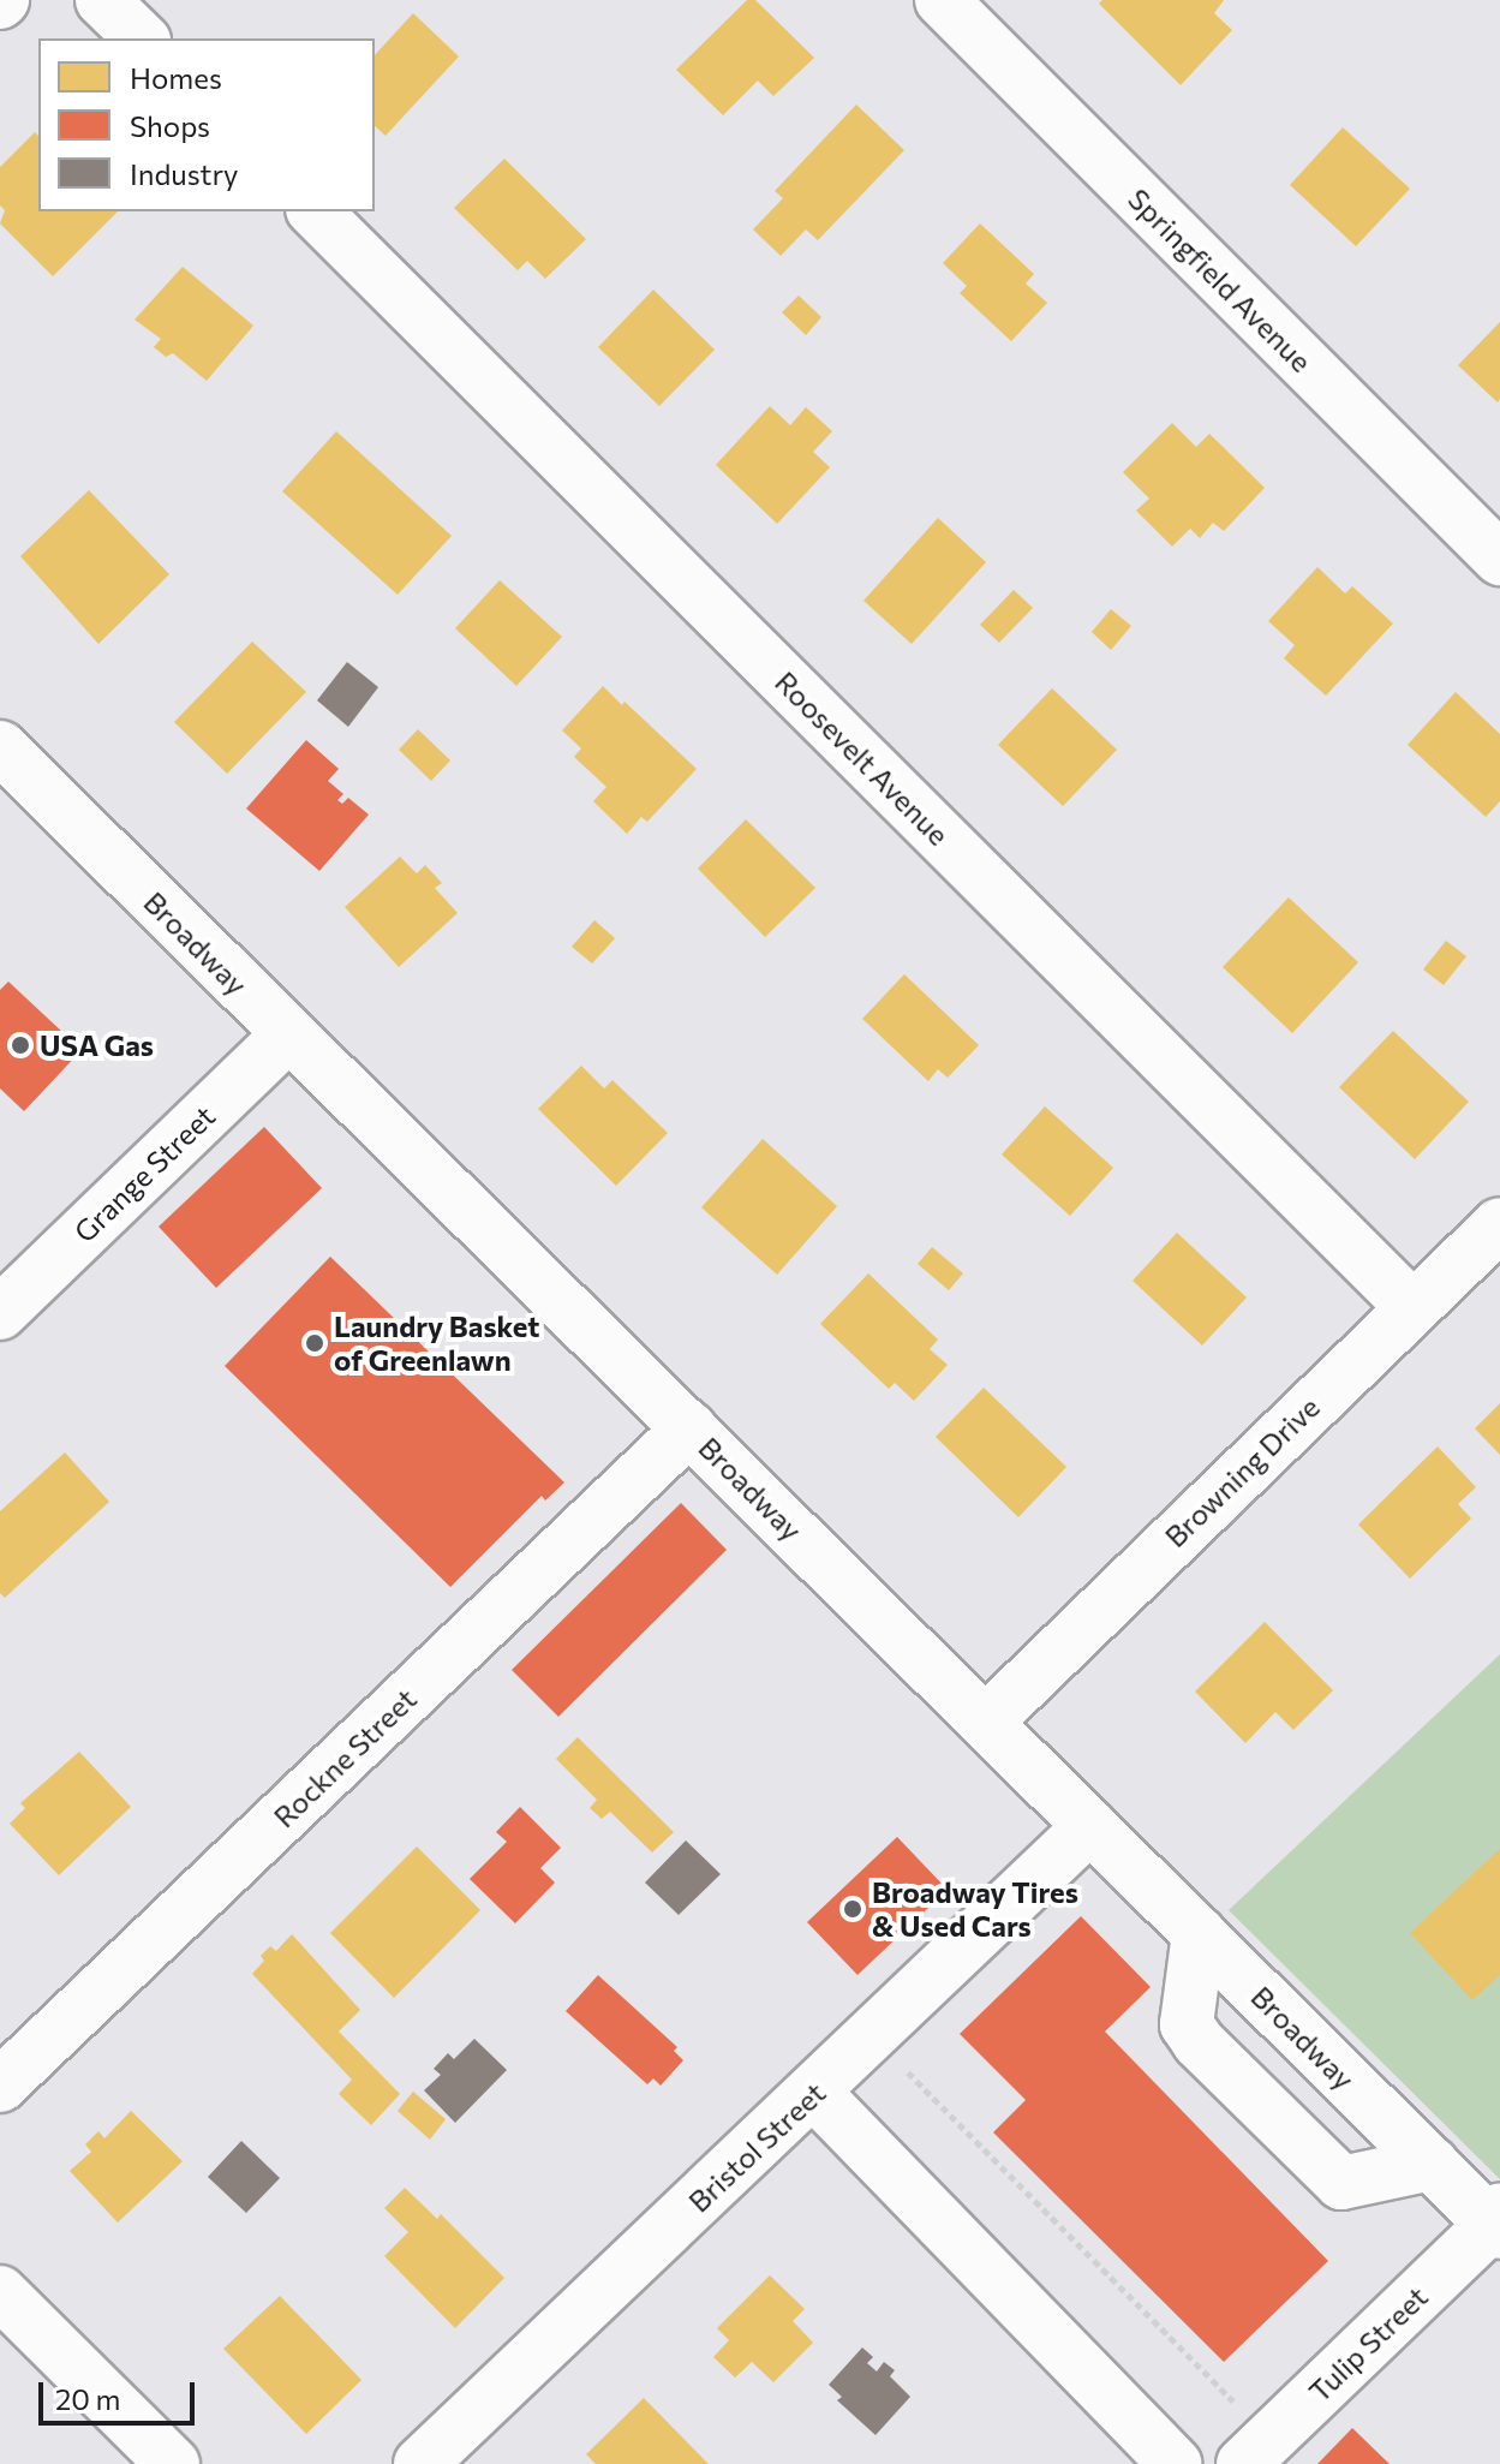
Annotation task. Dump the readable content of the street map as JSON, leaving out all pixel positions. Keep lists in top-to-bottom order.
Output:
{
  "streets": {
    "street": [
      "Springfield Avenue",
      "Roosevelt Avenue",
      "Broadway",
      "Grange Street",
      "Browning Drive",
      "Rockne Street",
      "Bristol Street",
      "Tulip Street"
    ]
  },
  "crossings": [
    ["Roosevelt Avenue", "Browning Drive"],
    ["Broadway", "Grange Street"],
    ["Broadway", "Browning Drive"],
    ["Broadway", "Rockne Street"],
    ["Broadway", "Bristol Street"],
    ["Broadway", "Tulip Street"]
  ],
  "places": ["USA Gas", "Laundry Basket of Greenlawn", "Broadway Tires & Used Cars"],
  "legend": ["Homes", "Shops", "Industry"],
  "scale_bar": "20 m"
}
